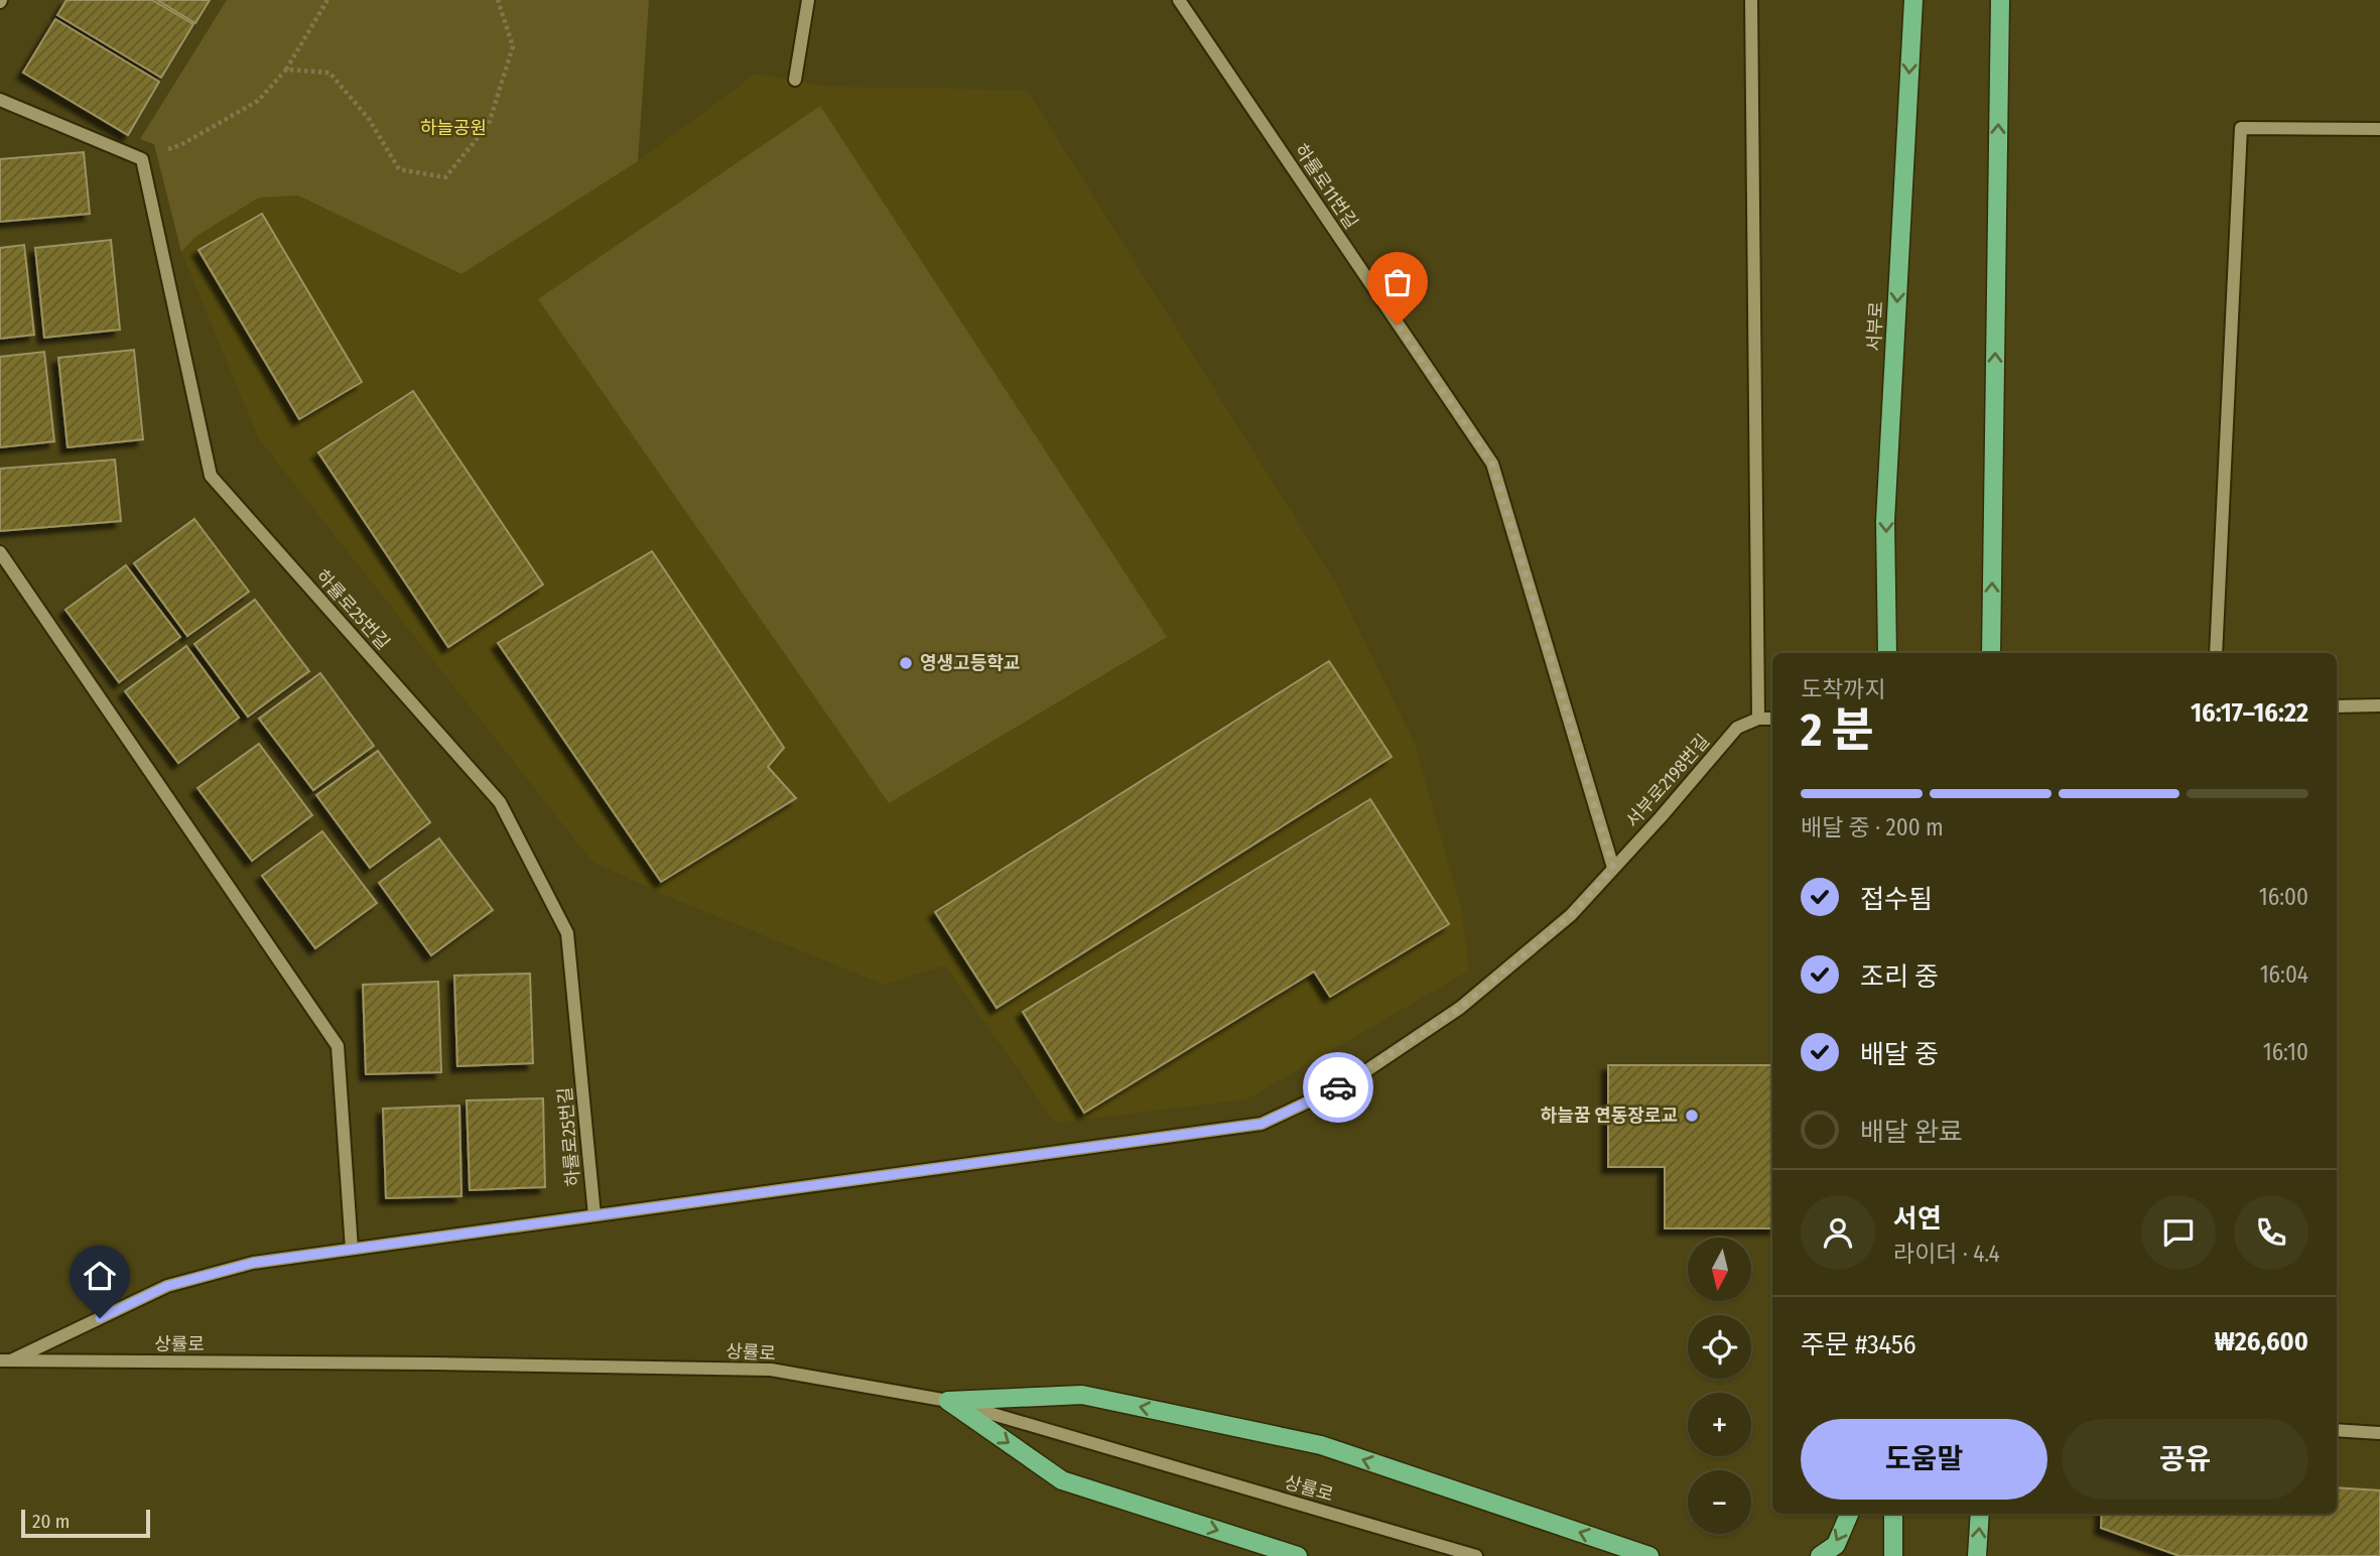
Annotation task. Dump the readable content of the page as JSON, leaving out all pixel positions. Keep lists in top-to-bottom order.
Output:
{
  "streets": {
    "main road": ["서부로"],
    "street": [
      "하률로11번길",
      "하률로25번길",
      "서부로2198번길",
      "상률로"
    ]
  },
  "crossings": [
    ["하률로11번길", "서부로2198번길"],
    ["하률로25번길", "서부로2198번길"],
    ["서부로2198번길", "상률로"]
  ],
  "parks": ["하늘공원"],
  "places": ["영생고등학교", "하늘꿈 연동장로교"],
  "scale_bar": "20 m",
  "north": "bottom",
  "page": {
    "heading": ["2 분", "도착까지", "16:17–16:22"],
    "panel": [
      "서연",
      "라이더 · 4.4",
      "주문 #3456",
      "₩26,600"
    ],
    "bar": "배달 중 · 200 m",
    "list": [
      ["접수됨", "16:00"],
      ["조리 중", "16:04"],
      ["배달 중", "16:10"],
      "배달 완료"
    ],
    "map_buttons": ["+", "−"],
    "buttons": ["도움말", "공유"],
    "scale": "20 m"
  }
}
